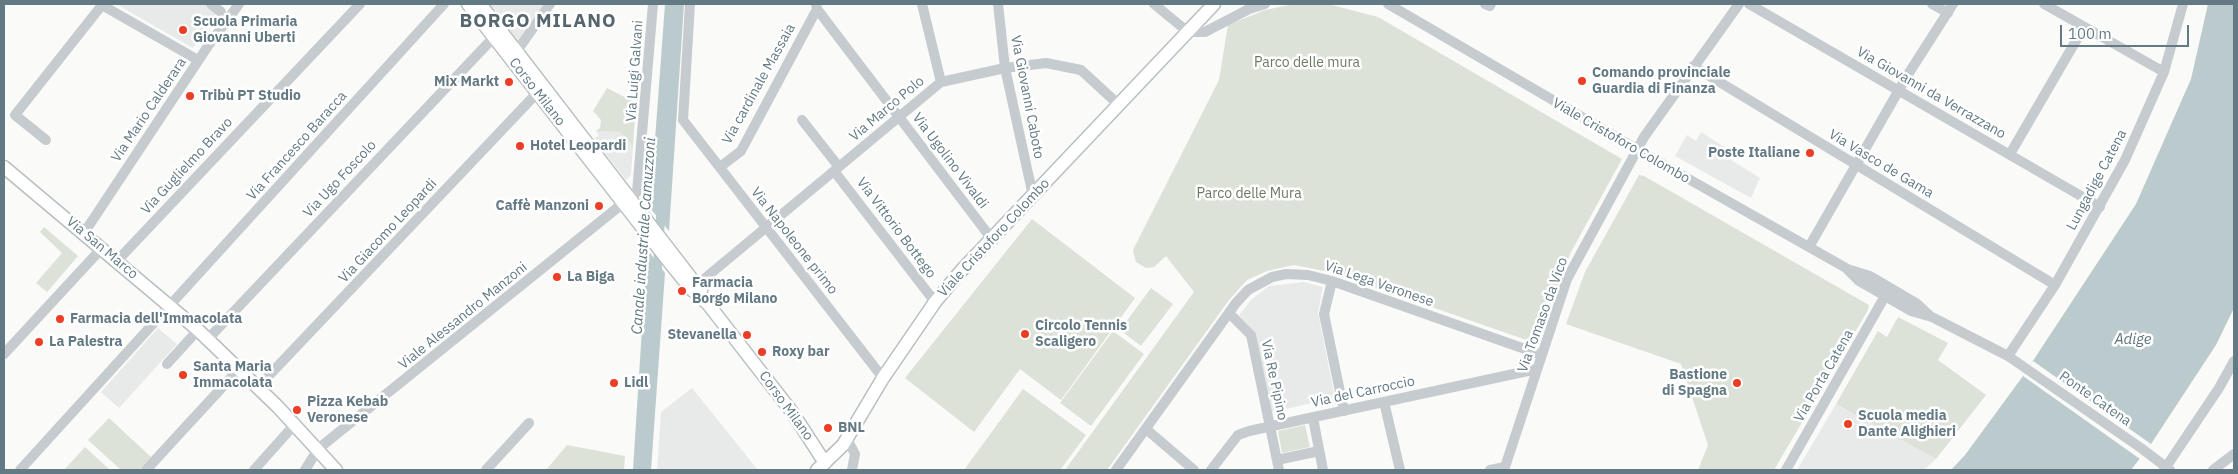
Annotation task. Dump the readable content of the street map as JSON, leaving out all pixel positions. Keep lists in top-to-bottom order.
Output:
{
  "streets": {
    "main road": ["Corso Milano", "Viale Cristoforo Colombo", "Via San Marco"],
    "street": [
      "Via Luigi Galvani",
      "Via cardinale Massaia",
      "Via Giovanni da Verrazzano",
      "Via Giovanni Caboto",
      "Via Marco Polo",
      "Via Mario Calderara",
      "Via Francesco Baracca",
      "Via Ugolino Vivaldi",
      "Via Vasco de Gama",
      "Via Guglielmo Bravo",
      "Via Ugo Foscolo",
      "Lungadige Catena",
      "Via Vittorio Bottego",
      "Via Giacomo Leopardi",
      "Via Napoleone primo",
      "Via Lega Veronese",
      "Via Tomaso da Vico",
      "Viale Alessandro Manzoni",
      "Via Porta Catena",
      "Via Re Pipino",
      "Via del Carroccio",
      "Ponte Catena"
    ]
  },
  "crossings": [
    ["Via Luigi Galvani", "Corso Milano"],
    ["Via Luigi Galvani", "Viale Alessandro Manzoni"],
    ["Via cardinale Massaia", "Via Ugolino Vivaldi"],
    ["Via cardinale Massaia", "Via Napoleone primo"],
    ["Corso Milano", "Via Marco Polo"],
    ["Corso Milano", "Viale Cristoforo Colombo"],
    ["Corso Milano", "Via Ugo Foscolo"],
    ["Corso Milano", "Via Giacomo Leopardi"],
    ["Corso Milano", "Viale Alessandro Manzoni"],
    ["Via Giovanni da Verrazzano", "Lungadige Catena"],
    ["Via Giovanni Caboto", "Via Marco Polo"],
    ["Via Giovanni Caboto", "Viale Cristoforo Colombo"],
    ["Via Marco Polo", "Viale Cristoforo Colombo"],
    ["Via Marco Polo", "Via Ugolino Vivaldi"],
    ["Via Marco Polo", "Via Vittorio Bottego"],
    ["Via Marco Polo", "Via Napoleone primo"],
    ["Via Mario Calderara", "Via San Marco"],
    ["Viale Cristoforo Colombo", "Via Ugolino Vivaldi"],
    ["Viale Cristoforo Colombo", "Lungadige Catena"],
    ["Viale Cristoforo Colombo", "Via Vittorio Bottego"],
    ["Viale Cristoforo Colombo", "Via Napoleone primo"],
    ["Viale Cristoforo Colombo", "Via Tomaso da Vico"],
    ["Viale Cristoforo Colombo", "Via Porta Catena"],
    ["Viale Cristoforo Colombo", "Ponte Catena"],
    ["Via Francesco Baracca", "Via San Marco"],
    ["Via Vasco de Gama", "Lungadige Catena"],
    ["Via Vasco de Gama", "Via Tomaso da Vico"],
    ["Via Guglielmo Bravo", "Via San Marco"],
    ["Via Ugo Foscolo", "Via San Marco"],
    ["Via Giacomo Leopardi", "Via San Marco"],
    ["Via San Marco", "Viale Alessandro Manzoni"],
    ["Via Lega Veronese", "Via Tomaso da Vico"],
    ["Via Lega Veronese", "Via Re Pipino"],
    ["Via Tomaso da Vico", "Via del Carroccio"],
    ["Via Re Pipino", "Via del Carroccio"]
  ],
  "districts": ["BORGO MILANO"],
  "water": ["Canale industriale Camuzzoni", "Adige"],
  "parks": ["Parco delle mura", "Parco delle Mura"],
  "places": [
    "Scuola Primaria Giovanni Uberti",
    "Comando provinciale Guardia di Finanza",
    "Mix Markt",
    "Tribù PT Studio",
    "Hotel Leopardi",
    "Poste Italiane",
    "Caffè Manzoni",
    "La Biga",
    "Farmacia Borgo Milano",
    "Farmacia dell'Immacolata",
    "Circolo Tennis Scaligero",
    "Stevanella",
    "La Palestra",
    "Roxy bar",
    "Santa Maria Immacolata",
    "Lidl",
    "Bastione di Spagna",
    "Pizza Kebab Veronese",
    "Scuola media Dante Alighieri",
    "BNL"
  ],
  "scale_bar": "100 m"
}
